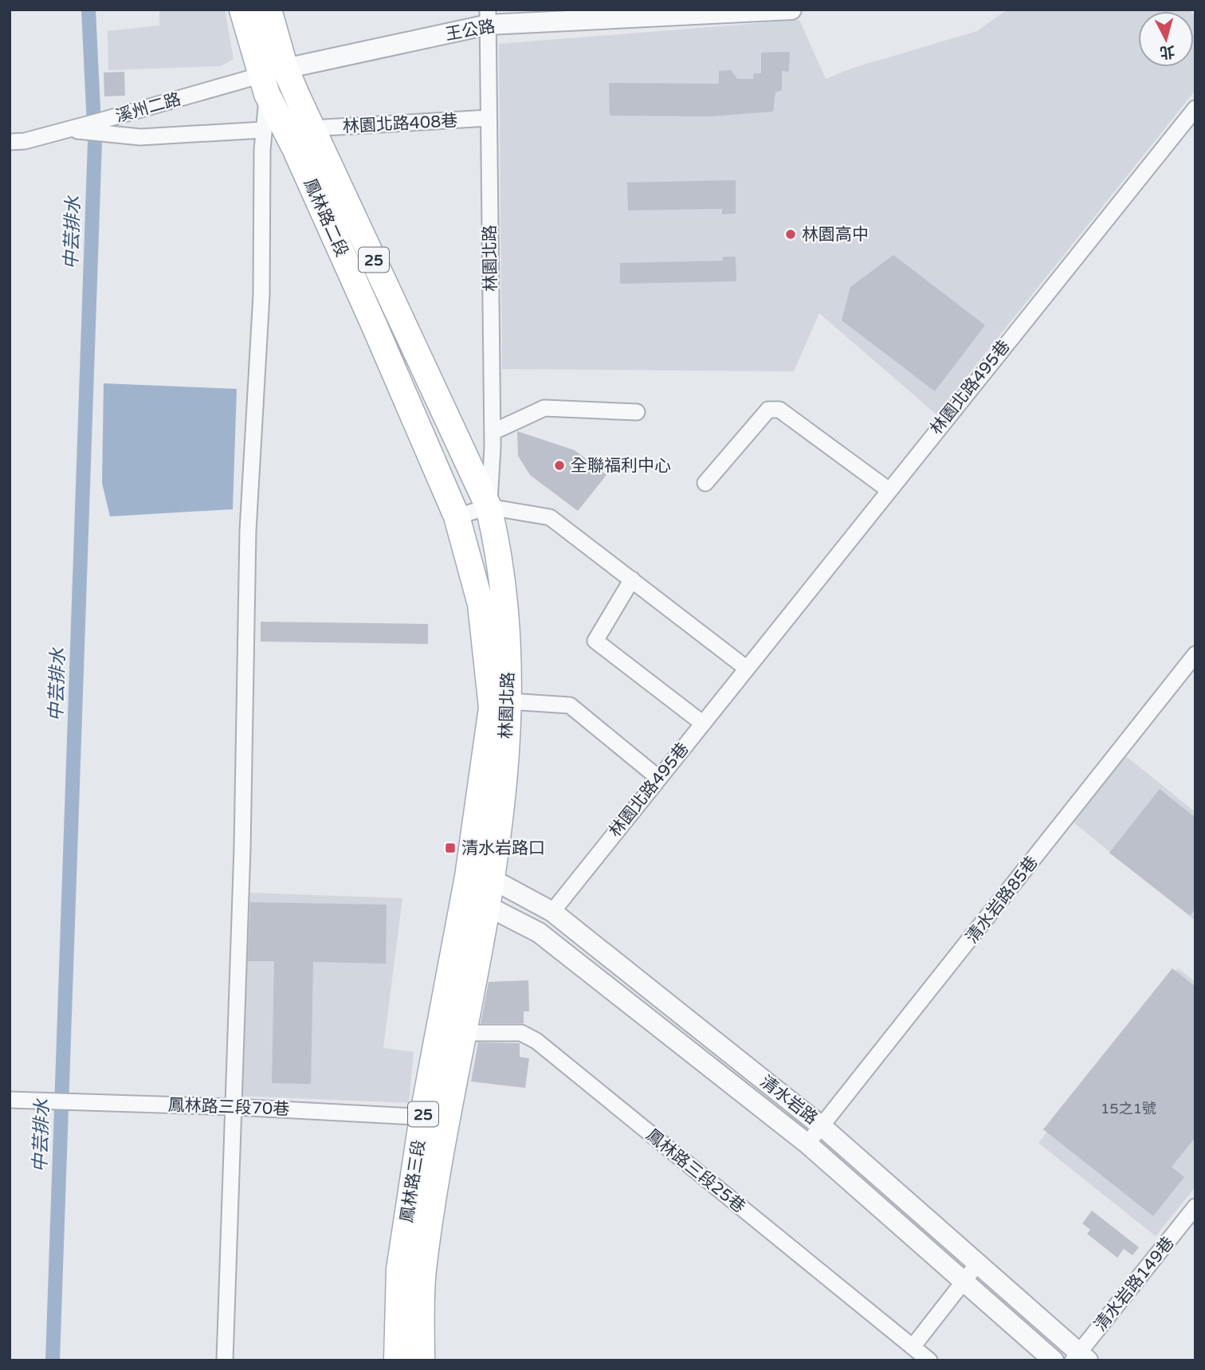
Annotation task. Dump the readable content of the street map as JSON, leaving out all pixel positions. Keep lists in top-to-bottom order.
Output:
{
  "streets": {
    "main road": [
      "鳳林路二段",
      "林園北路",
      "25",
      "鳳林路三段"
    ],
    "street": [
      "王公路",
      "溪州二路",
      "林園北路408巷",
      "林園北路495巷",
      "清水岩路85巷",
      "清水岩路",
      "鳳林路三段70巷",
      "鳳林路三段25巷",
      "清水岩路149巷"
    ]
  },
  "crossings": [
    ["王公路", "溪州二路"],
    ["王公路", "鳳林路二段"],
    ["王公路", "林園北路"],
    ["溪州二路", "鳳林路二段"],
    ["林園北路408巷", "鳳林路二段"],
    ["林園北路408巷", "林園北路"],
    ["鳳林路二段", "林園北路"],
    ["林園北路", "清水岩路"],
    ["林園北路", "鳳林路三段"],
    ["林園北路495巷", "清水岩路"],
    ["清水岩路85巷", "清水岩路"],
    ["清水岩路", "鳳林路三段"],
    ["清水岩路", "清水岩路149巷"],
    ["鳳林路三段70巷", "鳳林路三段"],
    ["鳳林路三段25巷", "鳳林路三段"]
  ],
  "water": ["中芸排水"],
  "places": {
    "other": ["林園高中", "全聯福利中心"],
    "transit": ["清水岩路口"]
  },
  "house_numbers": ["15之1號"],
  "north": "bottom"
}
